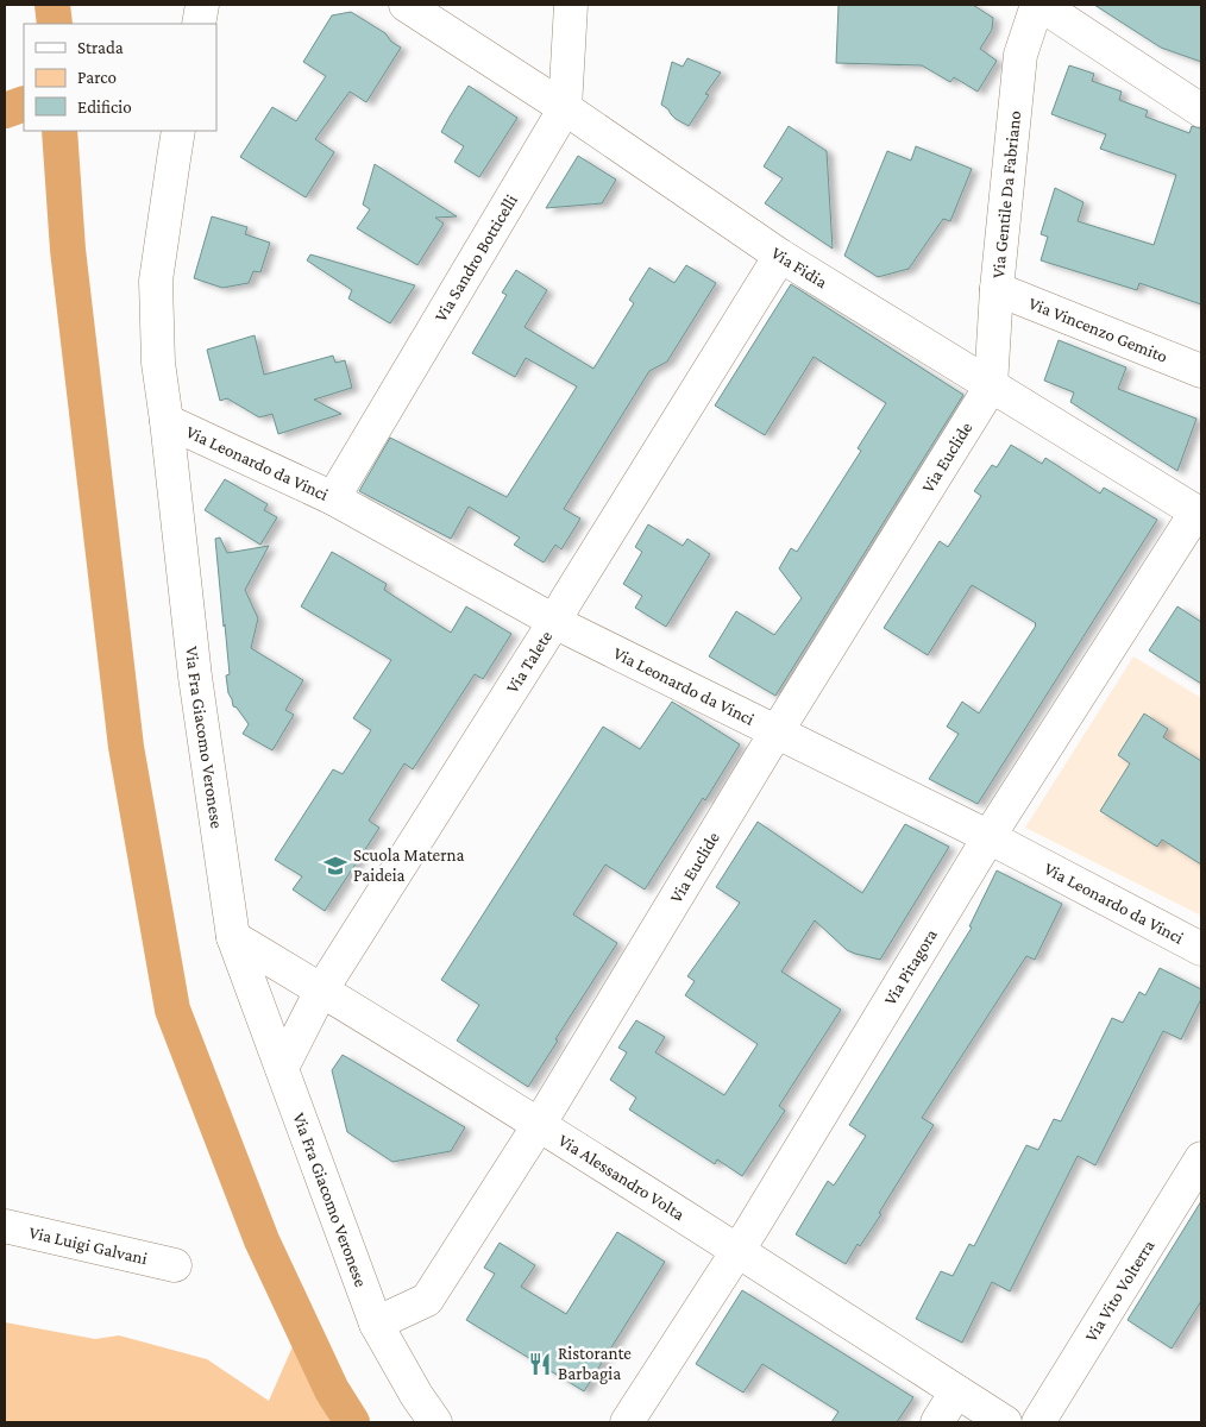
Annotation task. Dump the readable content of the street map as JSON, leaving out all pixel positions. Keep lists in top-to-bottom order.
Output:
{
  "streets": {
    "street": [
      "Via Gentile Da Fabriano",
      "Via Sandro Botticelli",
      "Via Fidia",
      "Via Vincenzo Gemito",
      "Via Euclide",
      "Via Leonardo da Vinci",
      "Via Talete",
      "Via Fra Giacomo Veronese",
      "Via Pitagora",
      "Via Alessandro Volta",
      "Via Luigi Galvani",
      "Via Vito Volterra"
    ]
  },
  "crossings": [
    ["Via Gentile Da Fabriano", "Via Fidia"],
    ["Via Gentile Da Fabriano", "Via Vincenzo Gemito"],
    ["Via Gentile Da Fabriano", "Via Euclide"],
    ["Via Sandro Botticelli", "Via Fidia"],
    ["Via Sandro Botticelli", "Via Leonardo da Vinci"],
    ["Via Fidia", "Via Euclide"],
    ["Via Fidia", "Via Talete"],
    ["Via Fidia", "Via Pitagora"],
    ["Via Euclide", "Via Leonardo da Vinci"],
    ["Via Euclide", "Via Fra Giacomo Veronese"],
    ["Via Euclide", "Via Alessandro Volta"],
    ["Via Leonardo da Vinci", "Via Talete"],
    ["Via Leonardo da Vinci", "Via Fra Giacomo Veronese"],
    ["Via Leonardo da Vinci", "Via Pitagora"],
    ["Via Talete", "Via Fra Giacomo Veronese"],
    ["Via Talete", "Via Alessandro Volta"],
    ["Via Fra Giacomo Veronese", "Via Alessandro Volta"],
    ["Via Pitagora", "Via Alessandro Volta"]
  ],
  "places": {
    "school or university": ["Scuola Materna Paideia"],
    "restaurant": ["Ristorante Barbagia"]
  },
  "legend": ["Strada", "Parco", "Edificio"]
}
